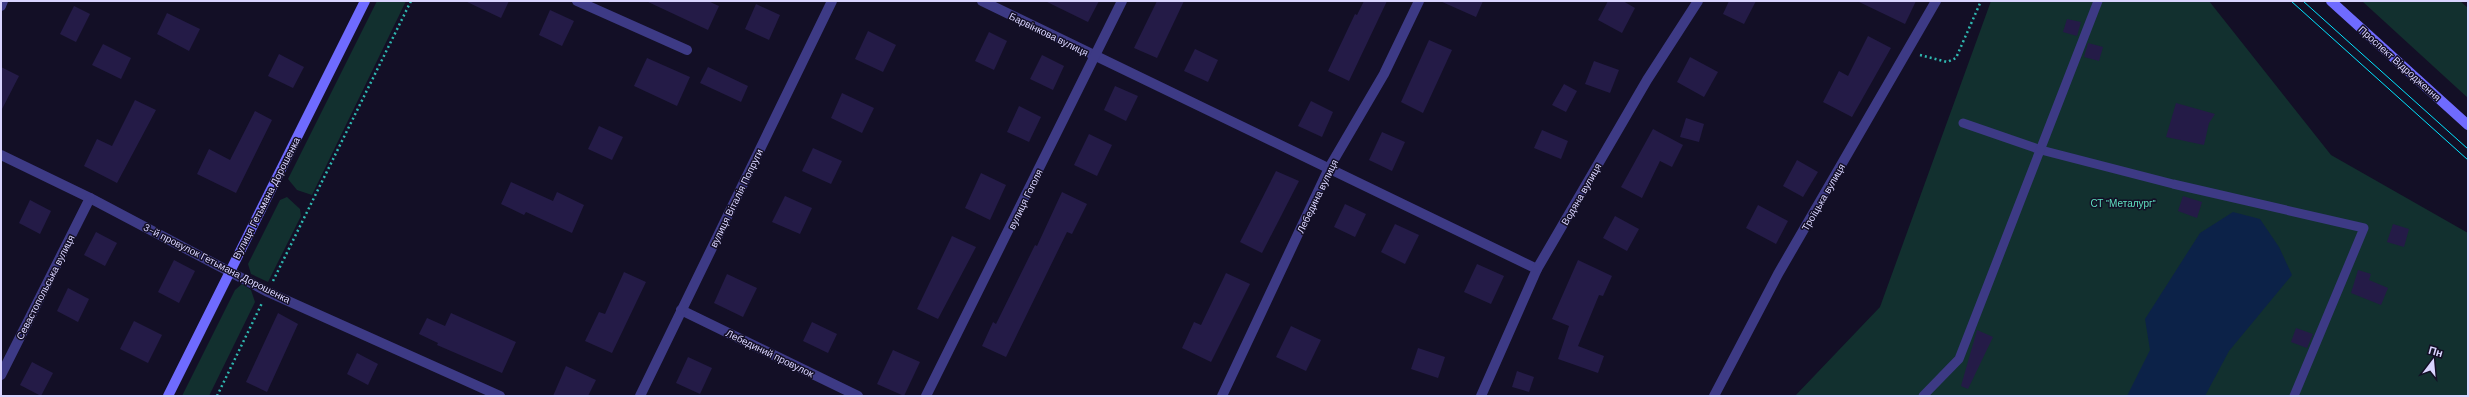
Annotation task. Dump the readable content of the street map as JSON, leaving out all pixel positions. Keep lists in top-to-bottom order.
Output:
{
  "streets": {
    "street": [
      "Барвінкова вулиця",
      "Проспект Відродження",
      "Водяна вулиця",
      "Лебедина вулиця",
      "Троїцька вулиця",
      "Вулиця Гетьмана Дорошенка",
      "вулиця Віталія Попруги",
      "вулиця Гоголя",
      "3-й провулок Гетьмана Дорошенка",
      "Севастопольська вулиця",
      "Лебединий провулок"
    ]
  },
  "crossings": [
    ["Барвінкова вулиця", "Водяна вулиця"],
    ["Барвінкова вулиця", "Лебедина вулиця"],
    ["Барвінкова вулиця", "вулиця Гоголя"],
    ["Вулиця Гетьмана Дорошенка", "3-й провулок Гетьмана Дорошенка"],
    ["вулиця Віталія Попруги", "Лебединий провулок"],
    ["3-й провулок Гетьмана Дорошенка", "Севастопольська вулиця"]
  ],
  "parks": ["СТ \"Металург\""],
  "north": "top"
}
